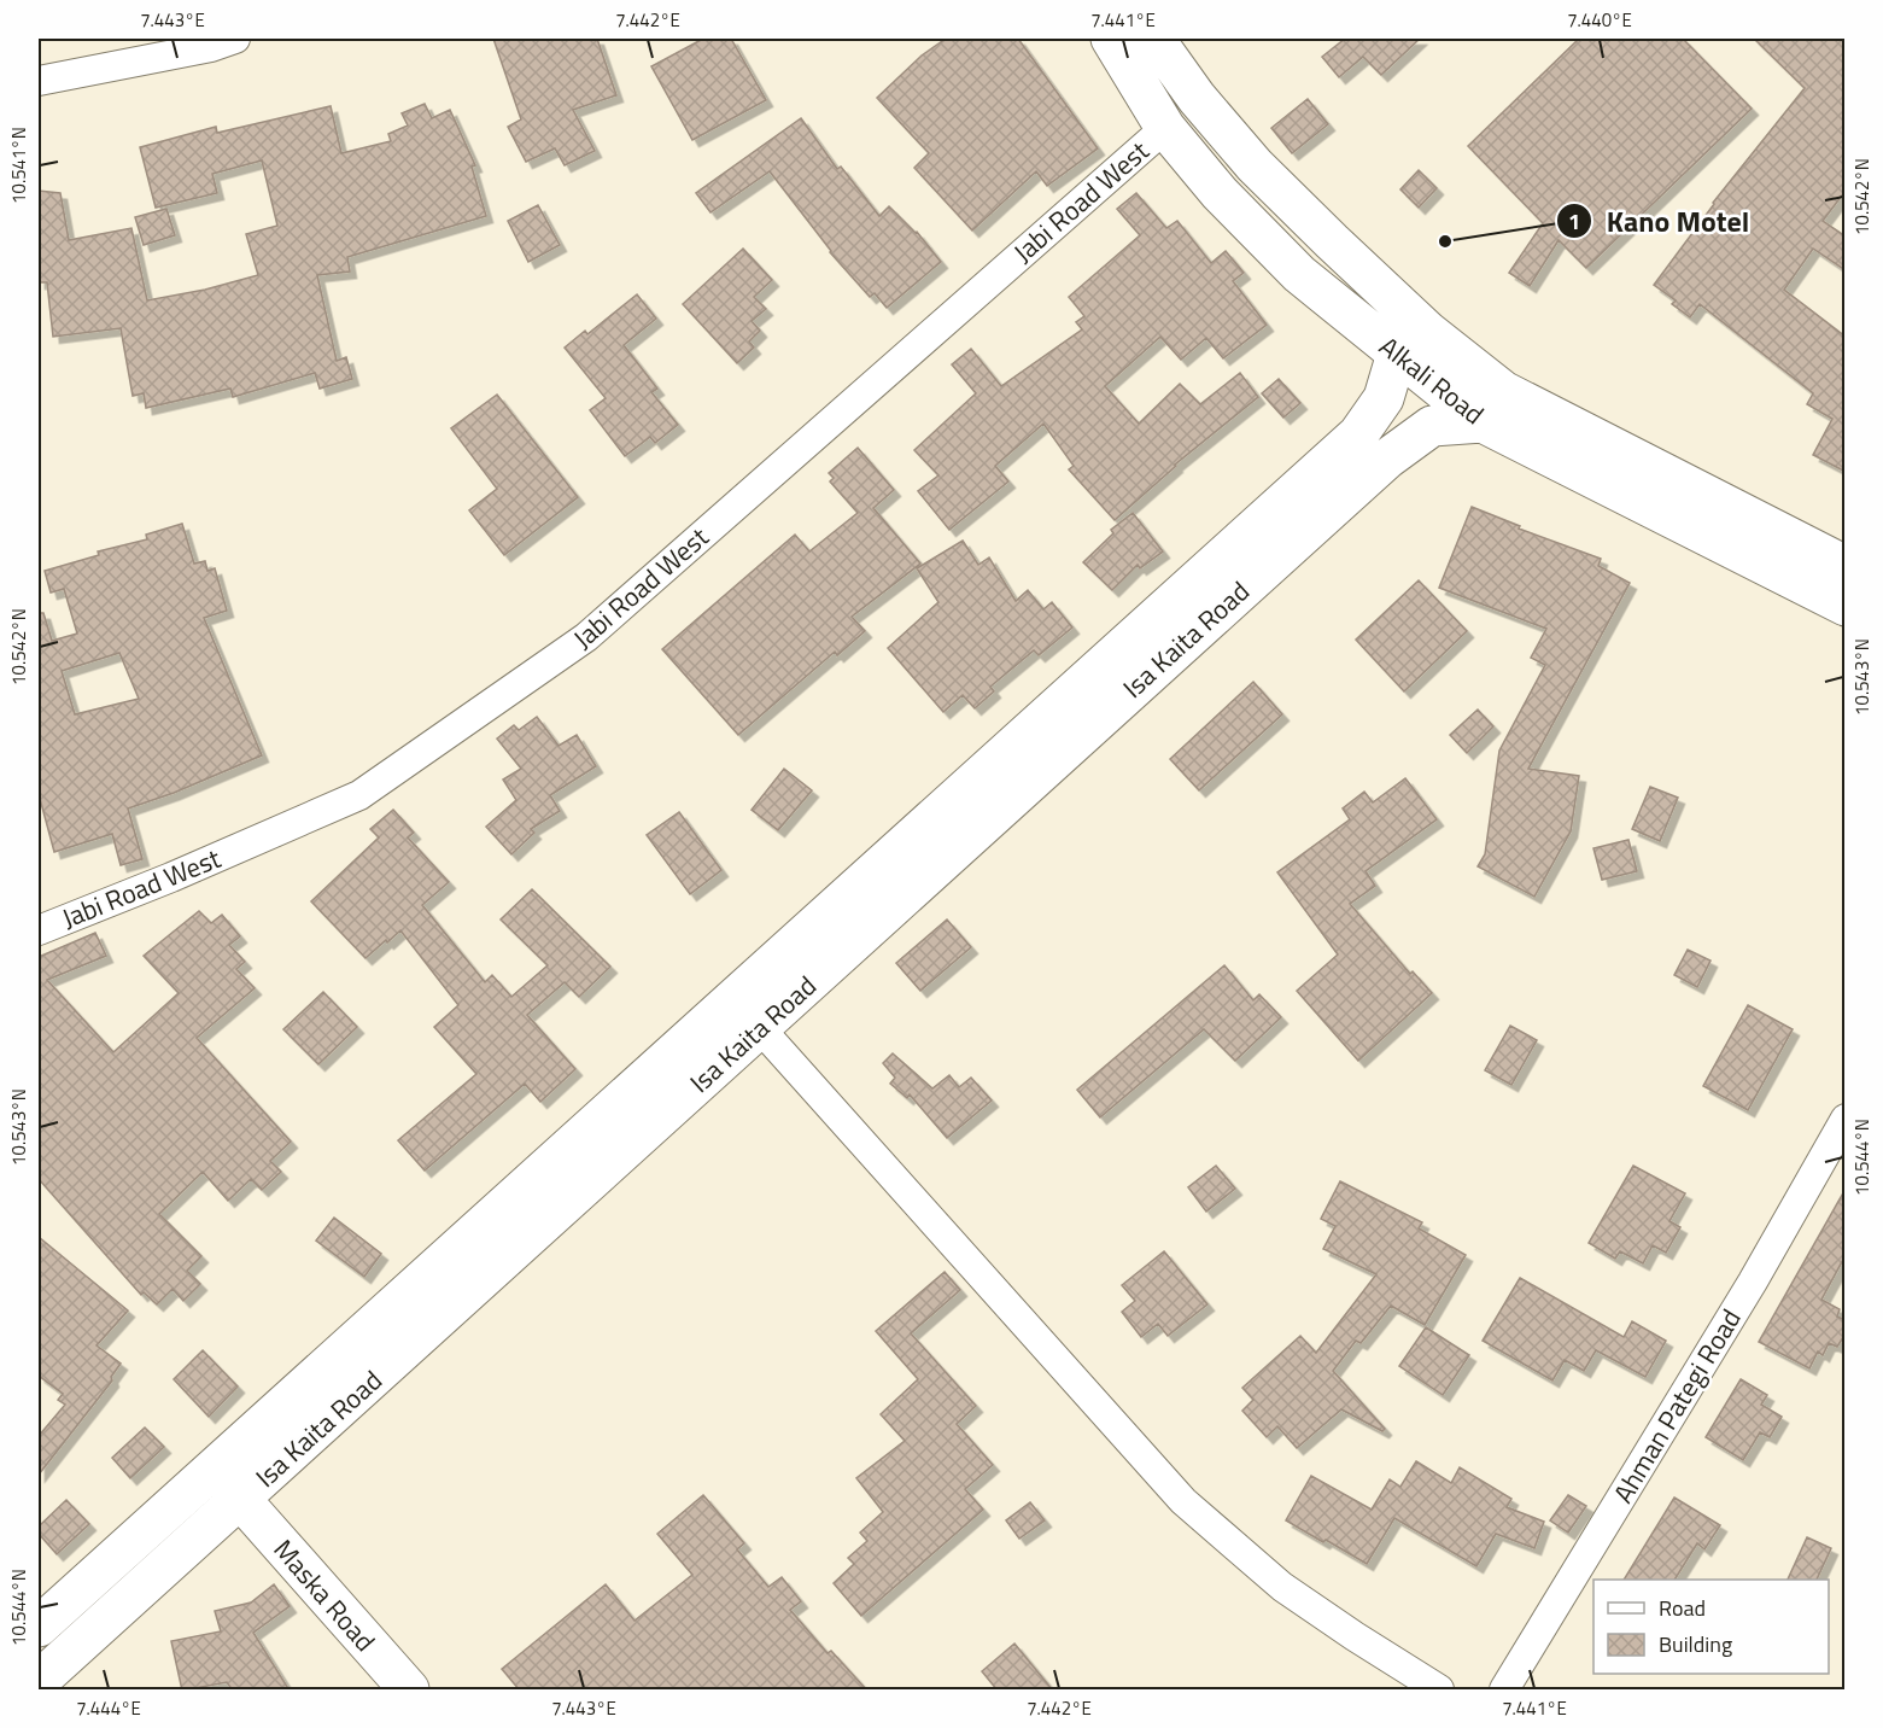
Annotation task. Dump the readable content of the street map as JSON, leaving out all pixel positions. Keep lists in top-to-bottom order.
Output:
{
  "streets": {
    "main road": ["Alkali Road", "Isa Kaita Road", "Maska Road"],
    "street": ["Jabi Road West", "Ahman Pategi Road"]
  },
  "crossings": [
    ["Jabi Road West", "Alkali Road"],
    ["Alkali Road", "Isa Kaita Road"],
    ["Isa Kaita Road", "Maska Road"]
  ],
  "places": ["Kano Motel"],
  "legend": ["Road", "Building"],
  "coordinates": [
    "7.443°E",
    "7.442°E",
    "7.441°E",
    "7.440°E",
    "10.541°N",
    "10.542°N",
    "10.543°N",
    "10.544°N",
    "7.444°E"
  ]
}
